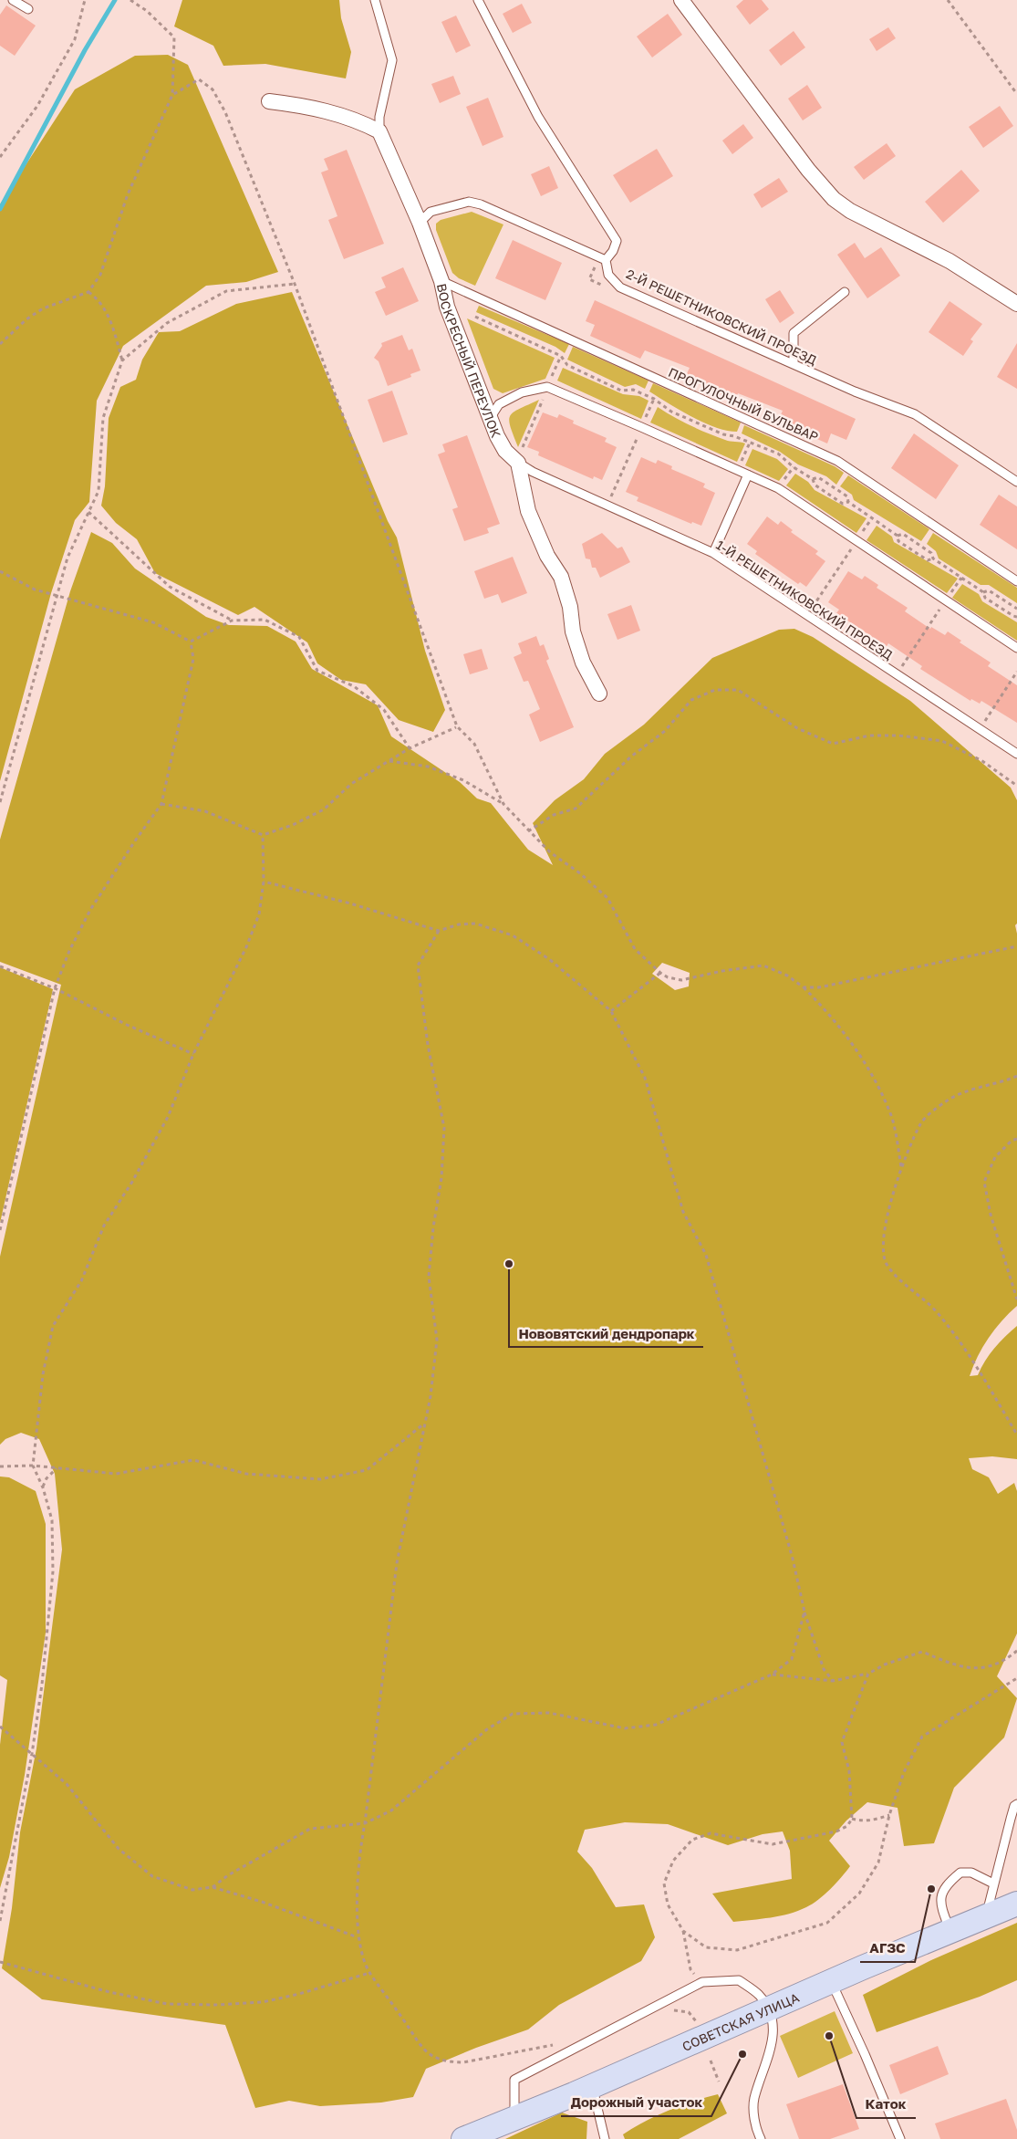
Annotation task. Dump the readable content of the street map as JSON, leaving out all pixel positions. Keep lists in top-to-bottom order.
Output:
{
  "streets": {
    "main road": ["СОВЕТСКАЯ УЛИЦА"],
    "street": ["ВОСКРЕСНЫЙ ПЕРЕУЛОК"],
    "lane": ["2-Й РЕШЕТНИКОВСКИЙ ПРОЕЗД", "ПРОГУЛОЧНЫЙ БУЛЬВАР", "1-Й РЕШЕТНИКОВСКИЙ ПРОЕЗД"]
  },
  "crossings": [
    ["ВОСКРЕСНЫЙ ПЕРЕУЛОК", "ПРОГУЛОЧНЫЙ БУЛЬВАР"],
    ["ВОСКРЕСНЫЙ ПЕРЕУЛОК", "1-Й РЕШЕТНИКОВСКИЙ ПРОЕЗД"]
  ],
  "places": [
    "Нововятский дендропарк",
    "АГЗС",
    "Каток",
    "Дорожный участок"
  ]
}
